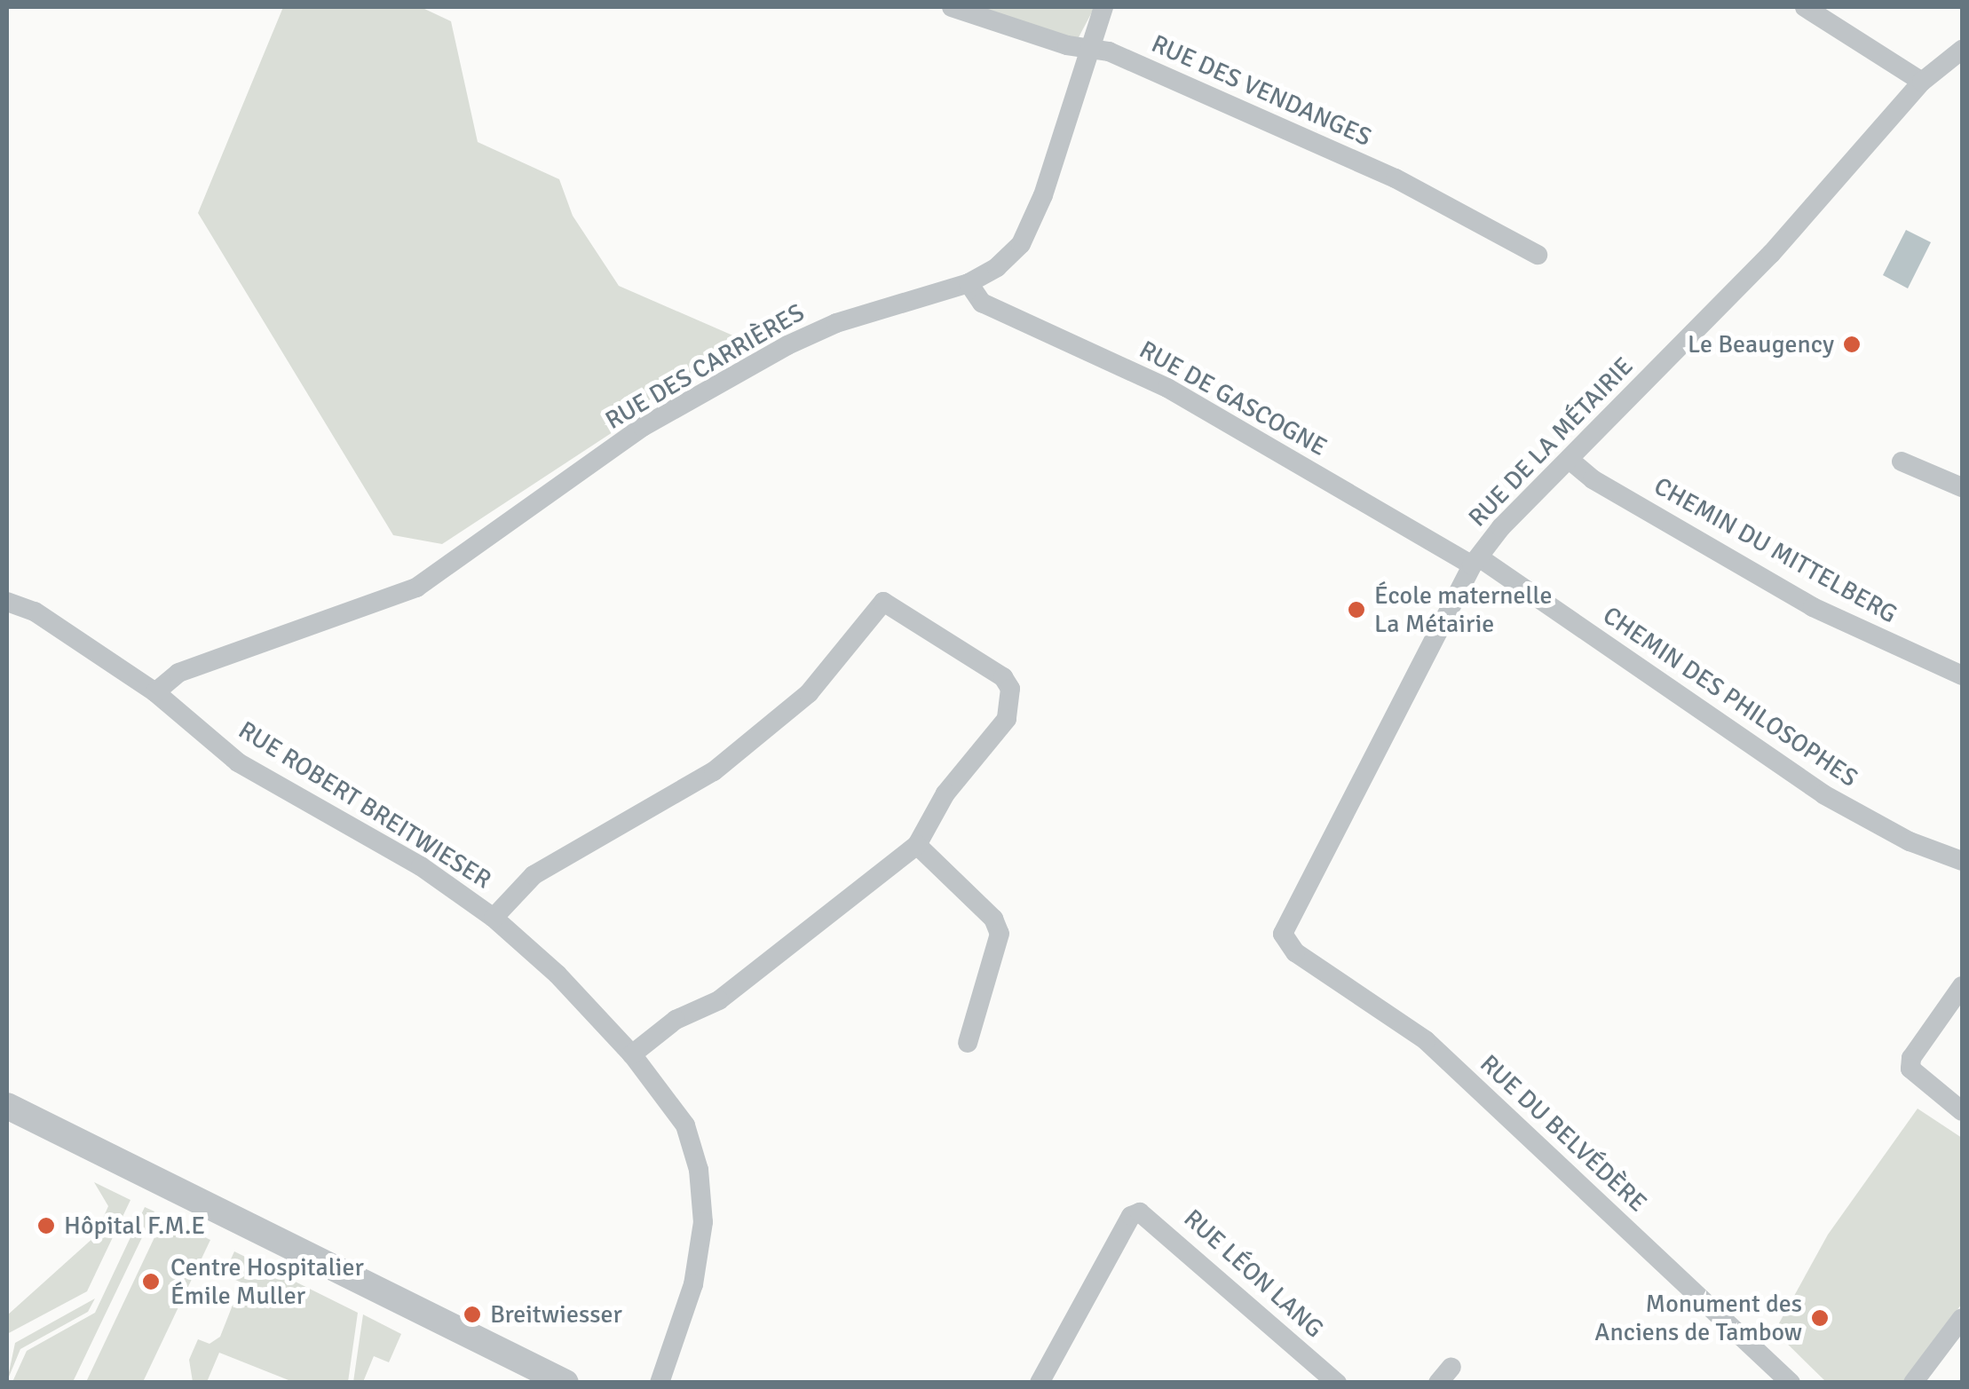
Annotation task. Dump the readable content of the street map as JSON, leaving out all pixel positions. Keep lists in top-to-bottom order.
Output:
{
  "streets": {
    "street": [
      "RUE DES VENDANGES",
      "RUE DES CARRIÈRES",
      "RUE DE GASCOGNE",
      "RUE DE LA MÉTAIRIE",
      "CHEMIN DU MITTELBERG",
      "CHEMIN DES PHILOSOPHES",
      "RUE ROBERT BREITWIESER",
      "RUE DU BELVÉDÈRE",
      "RUE LÉON LANG"
    ]
  },
  "crossings": [
    ["RUE DES VENDANGES", "RUE DES CARRIÈRES"],
    ["RUE DES CARRIÈRES", "RUE DE GASCOGNE"],
    ["RUE DES CARRIÈRES", "RUE ROBERT BREITWIESER"],
    ["RUE DE GASCOGNE", "RUE DE LA MÉTAIRIE"],
    ["RUE DE GASCOGNE", "CHEMIN DES PHILOSOPHES"],
    ["RUE DE LA MÉTAIRIE", "CHEMIN DU MITTELBERG"],
    ["RUE DE LA MÉTAIRIE", "CHEMIN DES PHILOSOPHES"],
    ["RUE DE LA MÉTAIRIE", "RUE DU BELVÉDÈRE"]
  ],
  "places": [
    "Le Beaugency",
    "École maternelle La Métairie",
    "Hôpital F.M.E",
    "Centre Hospitalier Émile Muller",
    "Breitwiesser",
    "Monument des Anciens de Tambow"
  ]
}
